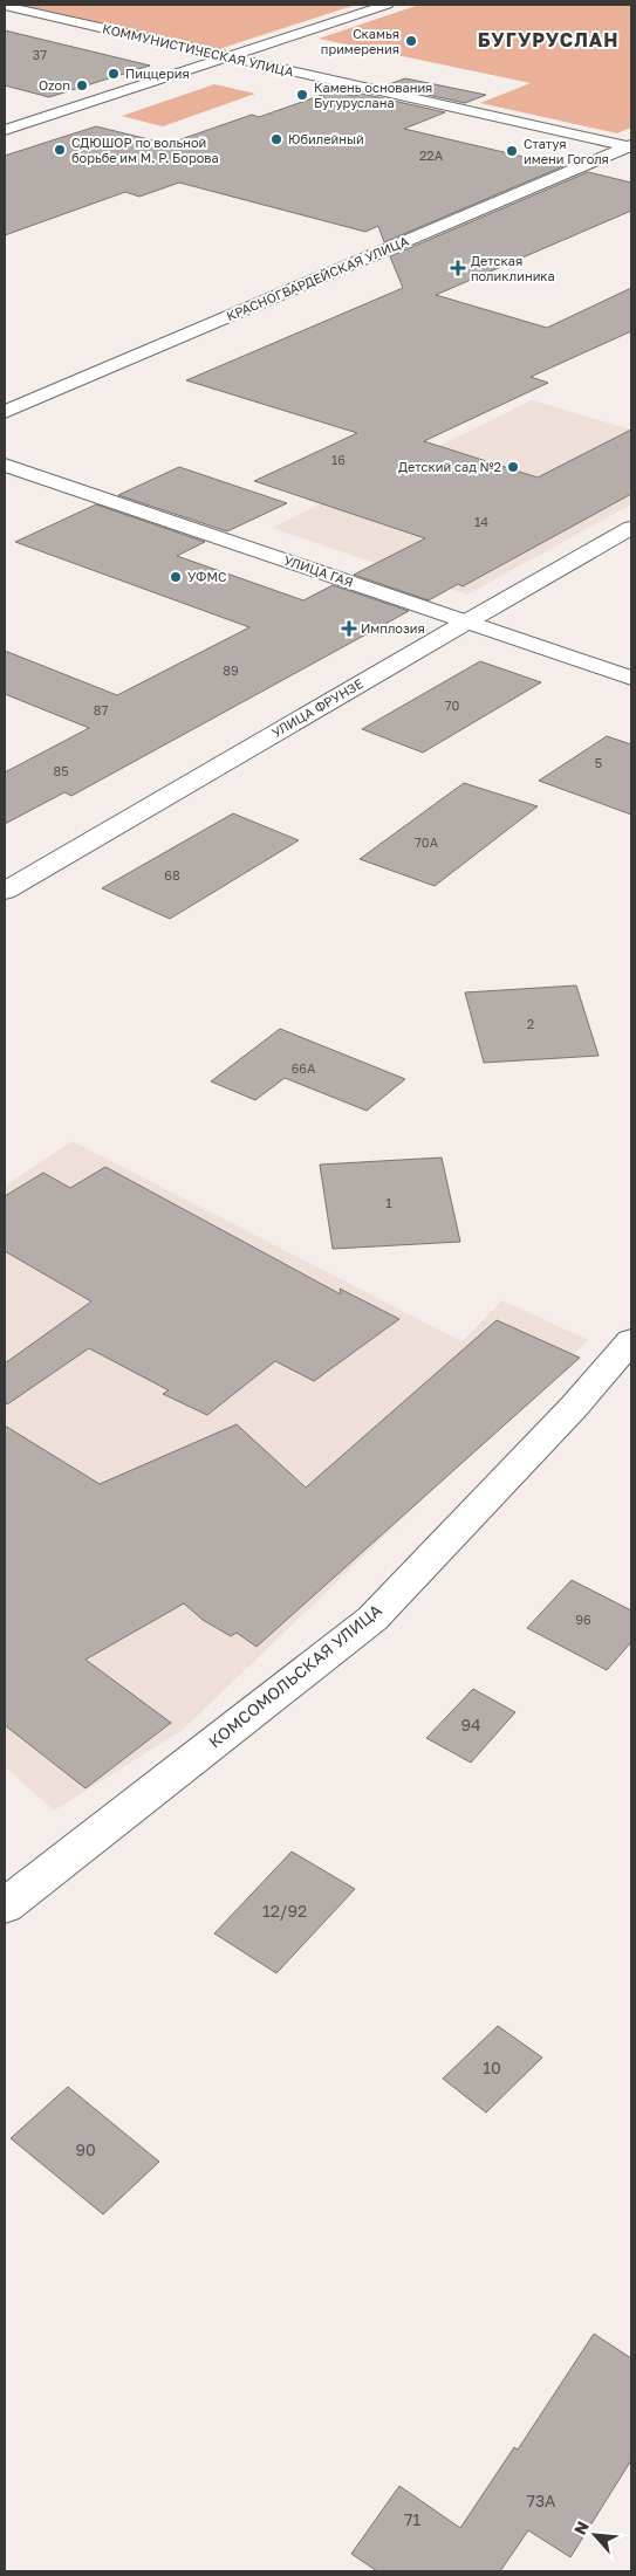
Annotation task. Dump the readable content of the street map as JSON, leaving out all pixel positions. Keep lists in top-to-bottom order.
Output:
{
  "streets": {
    "street": [
      "КОММУНИСТИЧЕСКАЯ УЛИЦА",
      "КРАСНОГВАРДЕЙСКАЯ УЛИЦА",
      "УЛИЦА ГАЯ",
      "УЛИЦА ФРУНЗЕ",
      "КОМСОМОЛЬСКАЯ УЛИЦА"
    ]
  },
  "crossings": [
    ["КОММУНИСТИЧЕСКАЯ УЛИЦА", "КРАСНОГВАРДЕЙСКАЯ УЛИЦА"],
    ["УЛИЦА ГАЯ", "УЛИЦА ФРУНЗЕ"]
  ],
  "districts": ["БУГУРУСЛАН"],
  "places": {
    "other": [
      "Скамья примерения",
      "Пиццерия",
      "Ozon",
      "Камень основания Бугуруслана",
      "Юбилейный",
      "СДЮШОР по вольной борьбе им М. Р. Борова",
      "Статуя имени Гоголя",
      "Детский сад №2",
      "УФМС"
    ],
    "health": ["Детская поликлиника", "Имплозия"]
  },
  "house_numbers": [
    "37",
    "22А",
    "16",
    "14",
    "89",
    "70",
    "87",
    "5",
    "85",
    "70А",
    "68",
    "2",
    "66А",
    "1",
    "96",
    "94",
    "12/92",
    "10",
    "90",
    "73А",
    "71"
  ],
  "north": "top left"
}
